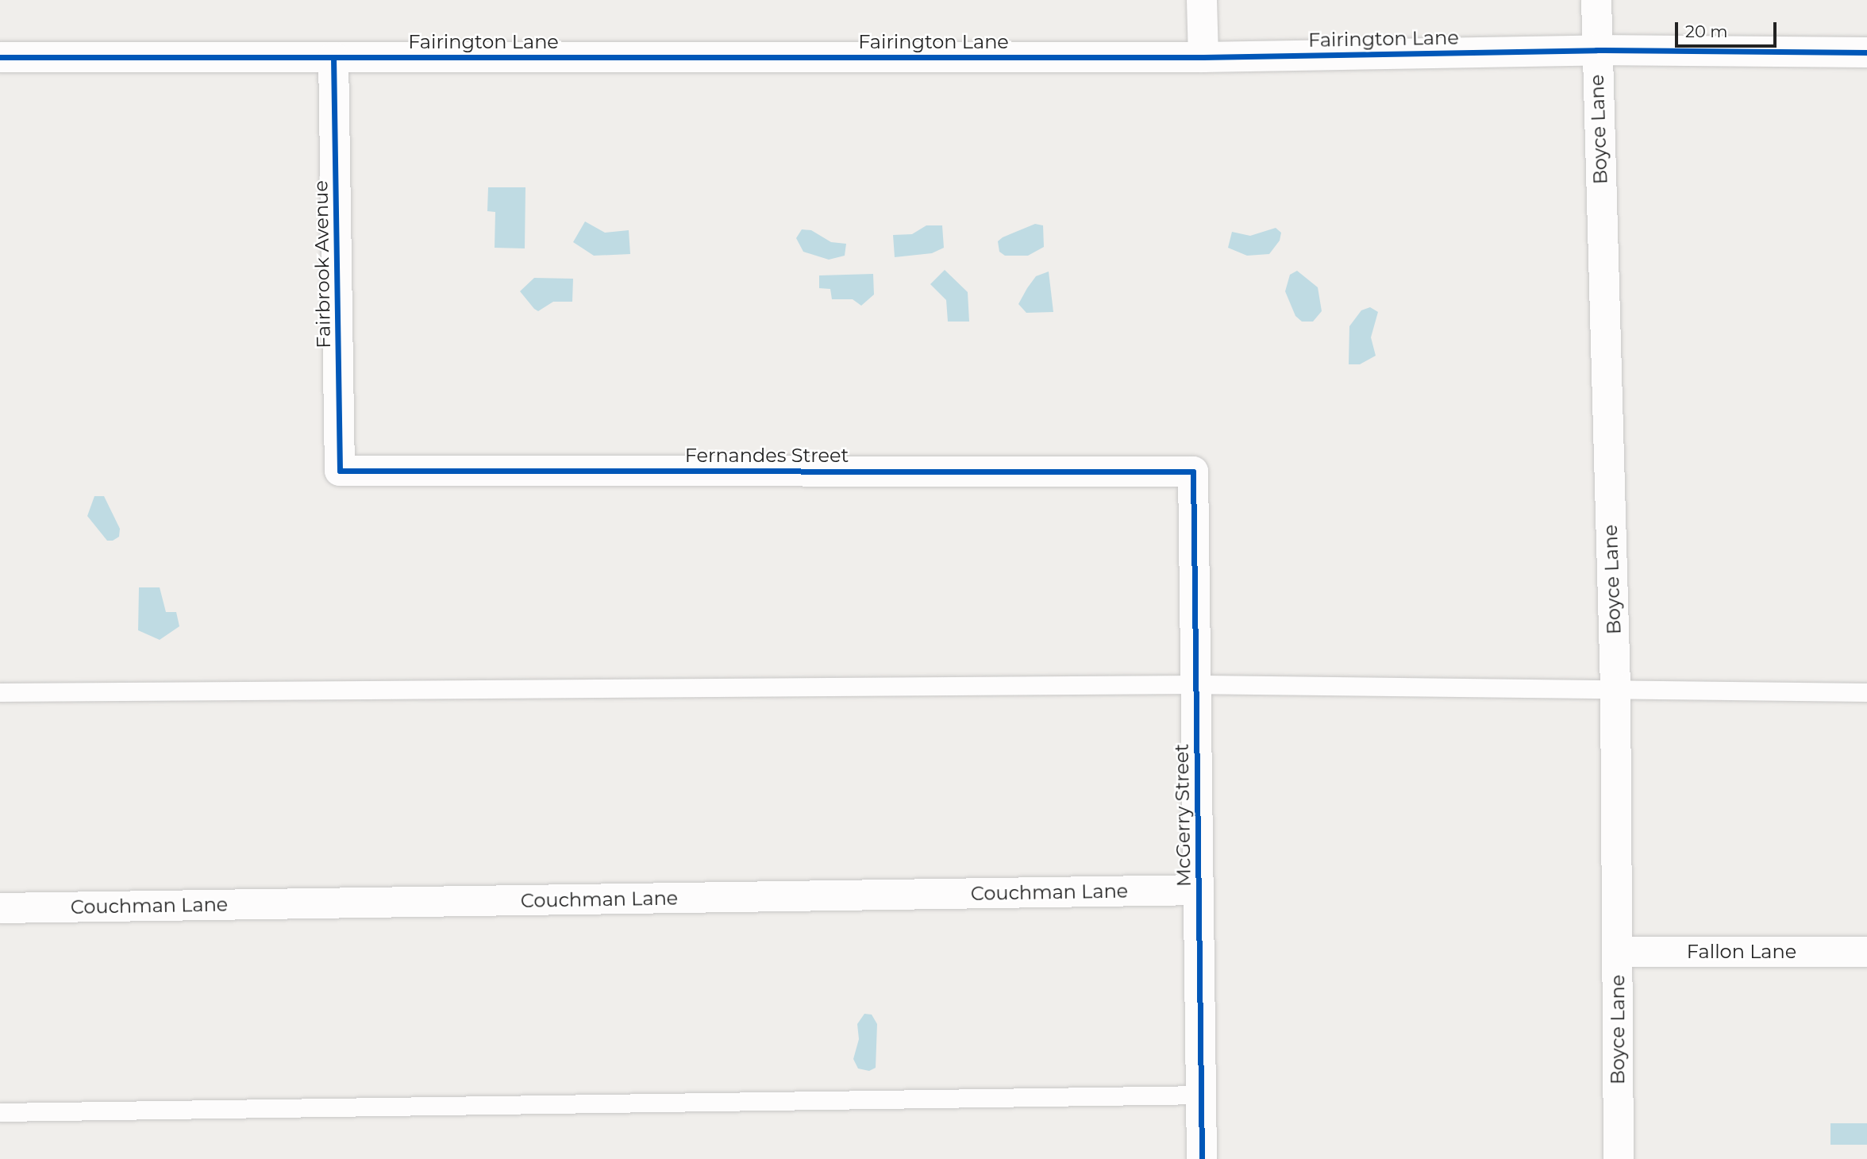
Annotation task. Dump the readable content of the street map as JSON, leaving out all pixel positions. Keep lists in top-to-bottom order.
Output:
{
  "streets": {
    "street": [
      "Fairington Lane",
      "Boyce Lane",
      "Fairbrook Avenue",
      "Fernandes Street",
      "McGerry Street",
      "Couchman Lane",
      "Fallon Lane"
    ]
  },
  "crossings": [
    ["Fairington Lane", "Boyce Lane"],
    ["Fairington Lane", "Fairbrook Avenue"],
    ["Boyce Lane", "Fallon Lane"],
    ["Fairbrook Avenue", "Fernandes Street"],
    ["Fernandes Street", "McGerry Street"],
    ["McGerry Street", "Couchman Lane"]
  ],
  "scale_bar": "20 m"
}
